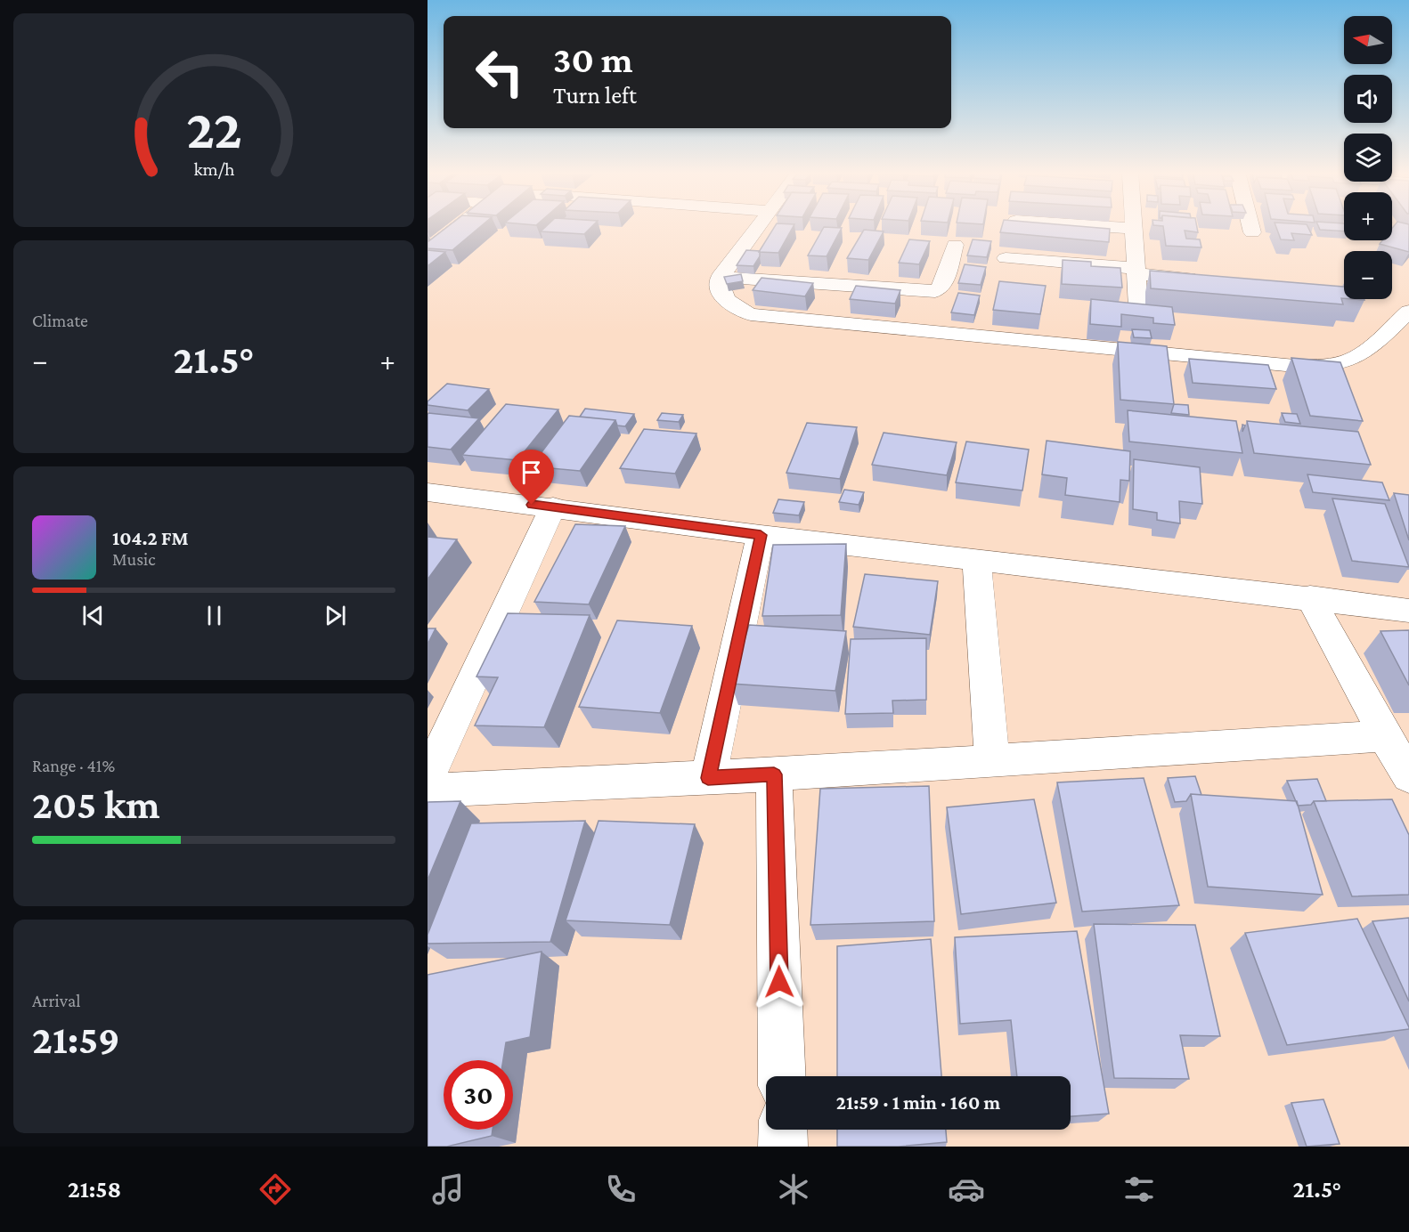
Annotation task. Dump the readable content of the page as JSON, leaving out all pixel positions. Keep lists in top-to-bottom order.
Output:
{
  "north": "left",
  "page": {
    "map_buttons": ["+", "−"],
    "turn": ["30 m", "Turn left"],
    "tile": [
      "Climate",
      ["Range · 41%", "205 km"],
      ["Arrival", "21:59"]
    ],
    "heat": ["−", "21.5°", "+"],
    "song": ["104.2 FM", "Music"],
    "limit": "30",
    "trip": "21:59 · 1 min · 160 m",
    "tabs": ["21:58", "21.5°"],
    "gauge": ["22", "km/h"]
  }
}
